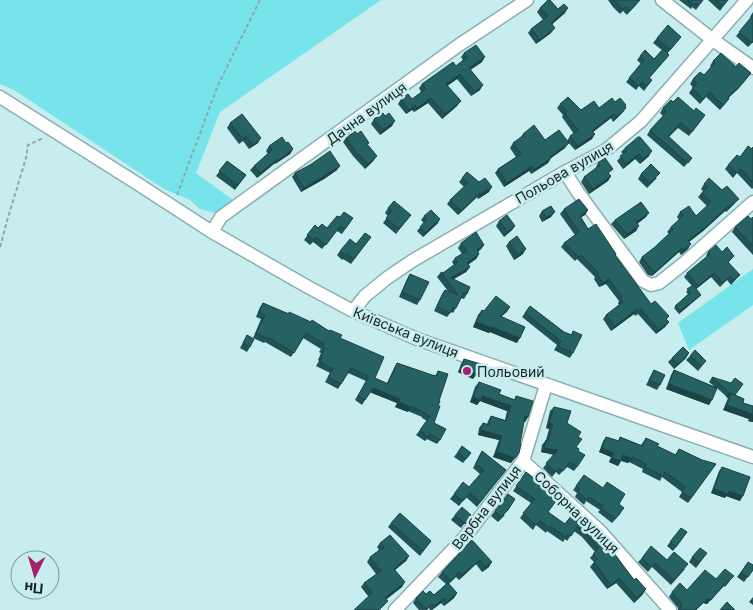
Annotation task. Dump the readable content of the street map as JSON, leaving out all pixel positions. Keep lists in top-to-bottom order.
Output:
{
  "streets": {
    "street": [
      "Дачна вулиця",
      "Польова вулиця",
      "Київська вулиця",
      "Вербна вулиця",
      "Соборна вулиця"
    ]
  },
  "crossings": [
    ["Дачна вулиця", "Київська вулиця"],
    ["Польова вулиця", "Київська вулиця"],
    ["Київська вулиця", "Вербна вулиця"],
    ["Вербна вулиця", "Соборна вулиця"]
  ],
  "places": ["Польовий"],
  "north": "bottom"
}
